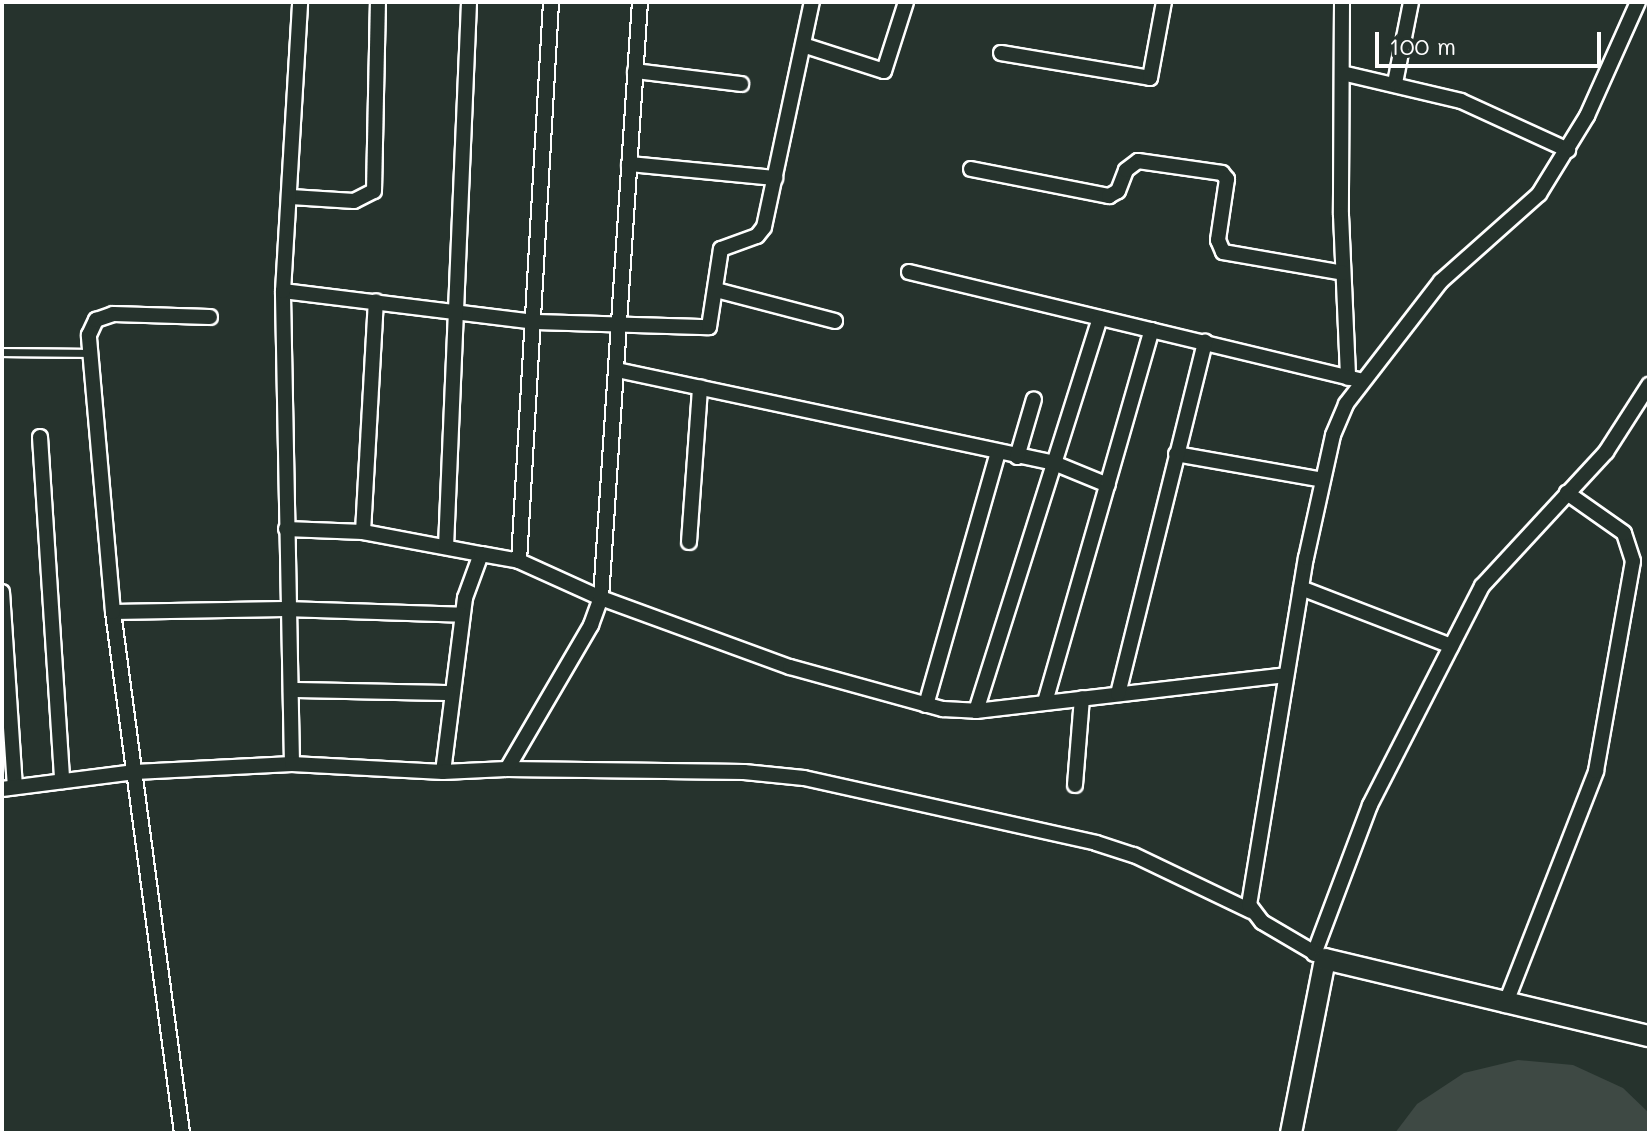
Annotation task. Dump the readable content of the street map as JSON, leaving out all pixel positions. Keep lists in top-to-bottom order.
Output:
{
  "scale_bar": "100 m"
}
